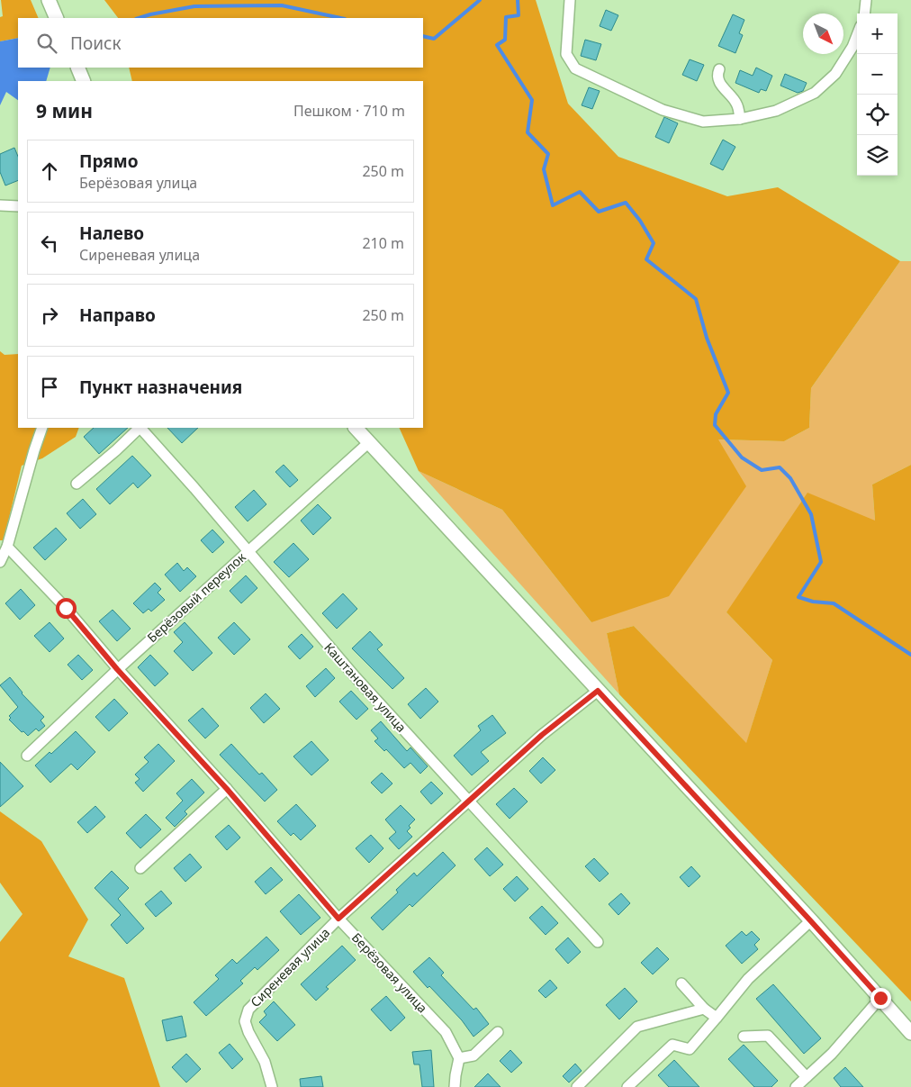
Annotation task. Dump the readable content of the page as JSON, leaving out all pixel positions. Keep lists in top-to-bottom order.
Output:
{
  "streets": {
    "street": [
      "Берёзовый переулок",
      "Каштановая улица",
      "Сиреневая улица",
      "Берёзовая улица"
    ]
  },
  "crossings": [
    ["Берёзовый переулок", "Каштановая улица"],
    ["Берёзовый переулок", "Берёзовая улица"],
    ["Каштановая улица", "Сиреневая улица"],
    ["Сиреневая улица", "Берёзовая улица"]
  ],
  "north": "bottom right",
  "page": {
    "map_buttons": ["+", "−"],
    "search": "Поиск",
    "heading": ["9 мин", "Пешком · 710 m"],
    "list": [
      ["Прямо", "Берёзовая улица", "250 m"],
      ["Налево", "Сиреневая улица", "210 m"],
      ["Направо", "250 m"],
      "Пункт назначения"
    ]
  }
}
